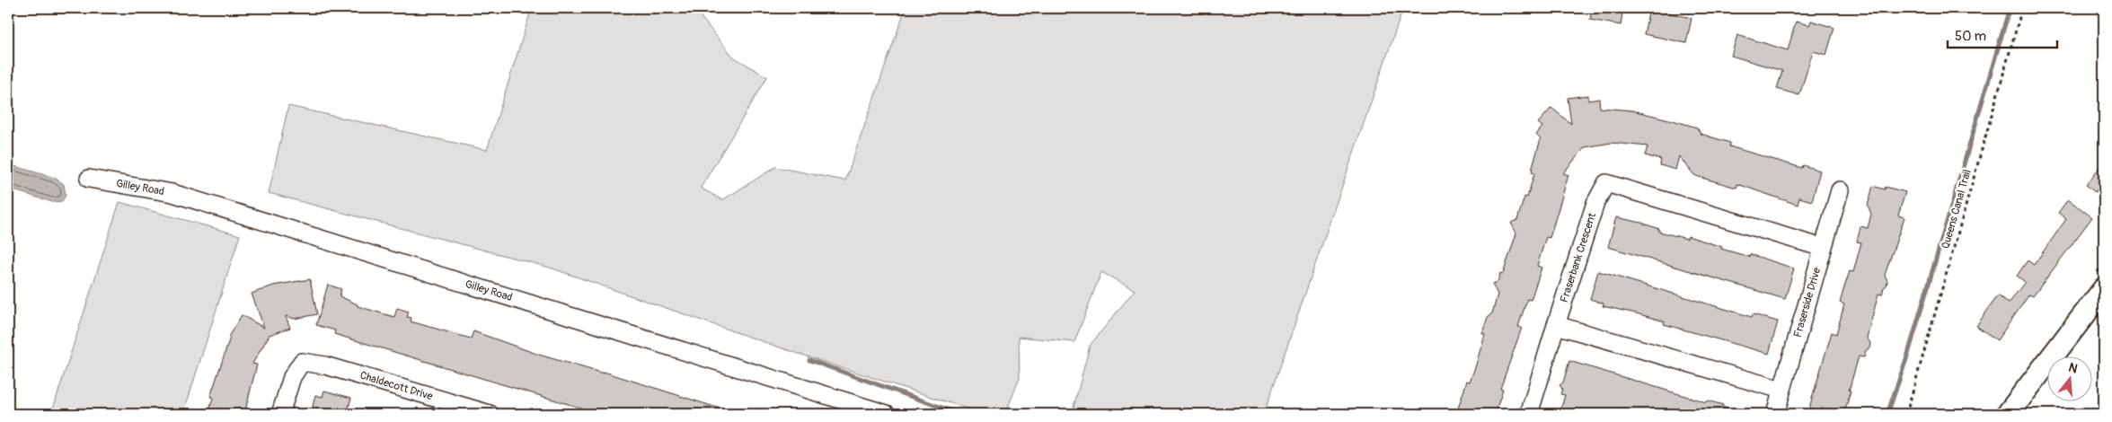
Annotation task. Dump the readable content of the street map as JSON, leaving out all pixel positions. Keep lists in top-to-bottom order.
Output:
{
  "streets": {
    "street": [
      "Gilley Road",
      "Fraserbank Crescent",
      "Fraserside Drive",
      "Chaldecott Drive"
    ],
    "path": ["Queens Canal Trail"]
  },
  "crossings": [
    ["Fraserbank Crescent", "Fraserside Drive"]
  ],
  "scale_bar": "50 m",
  "north": "top"
}
